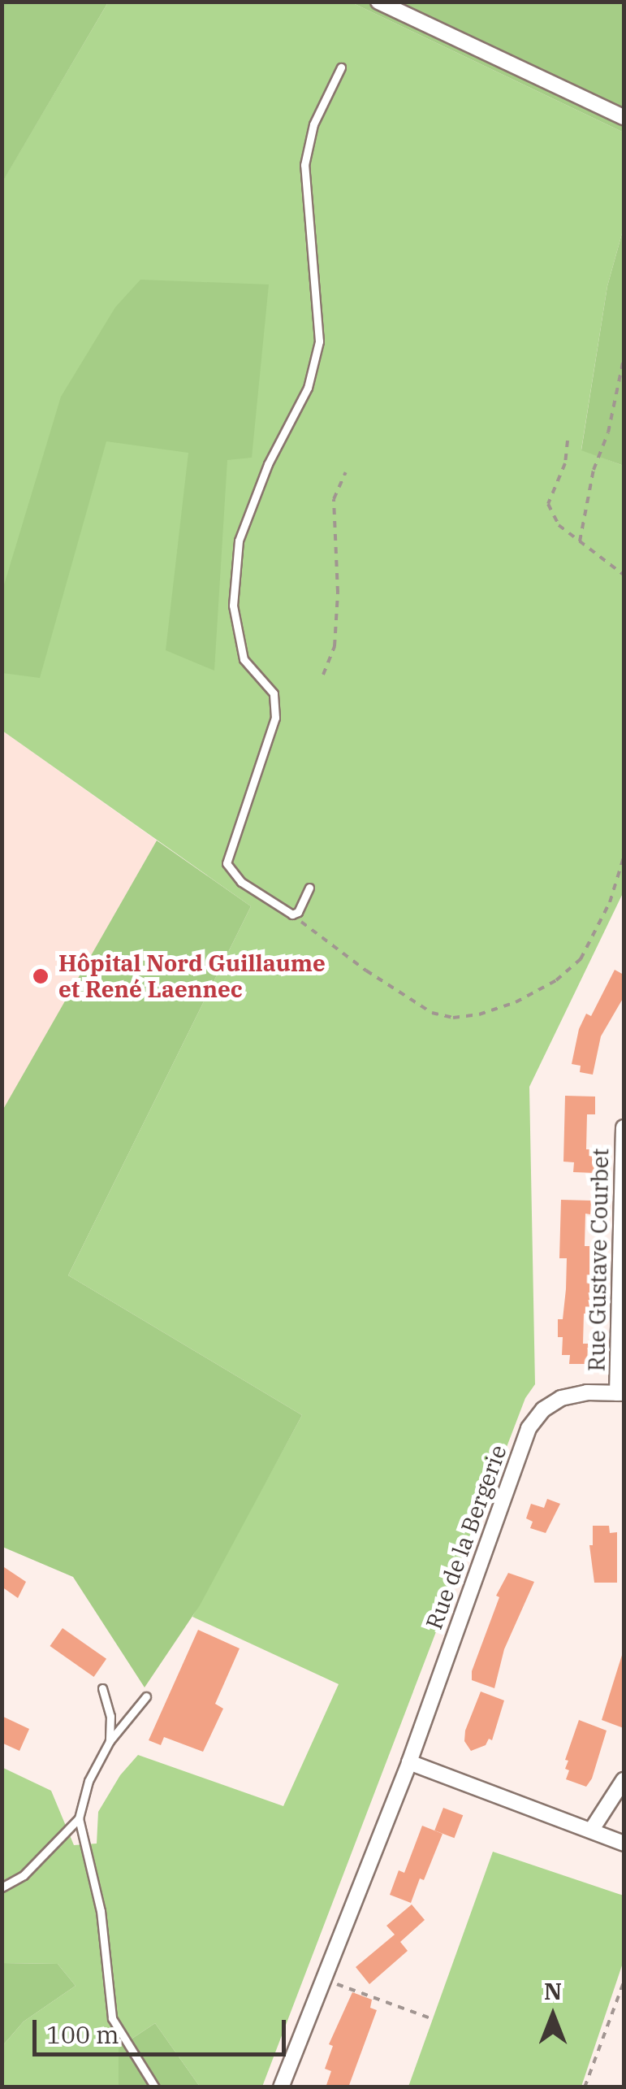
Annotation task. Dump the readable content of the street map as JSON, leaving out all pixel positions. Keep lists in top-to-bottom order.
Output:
{
  "streets": {
    "street": ["Rue Gustave Courbet", "Rue de la Bergerie"]
  },
  "crossings": [
    ["Rue Gustave Courbet", "Rue de la Bergerie"]
  ],
  "places": ["Hôpital Nord Guillaume et René Laennec"],
  "scale_bar": "100 m",
  "north": "top"
}
